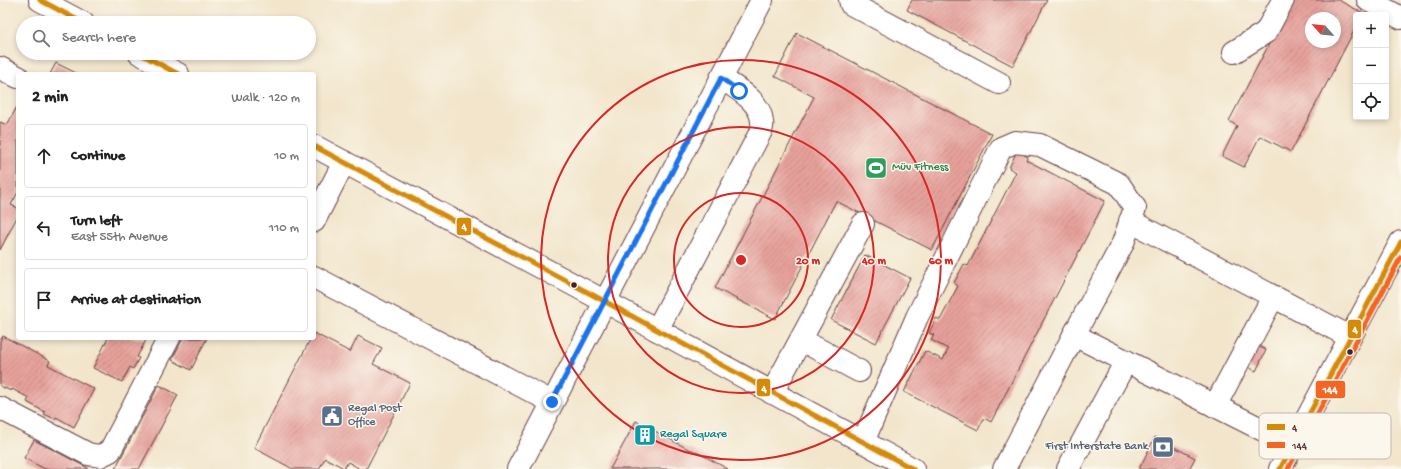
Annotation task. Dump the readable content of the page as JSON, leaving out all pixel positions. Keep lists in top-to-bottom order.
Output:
{
  "places": {
    "sports": ["Müv Fitness"],
    "public building": ["Regal Post Office"],
    "building": ["Regal Square"],
    "bank": ["First Interstate Bank"]
  },
  "lines": ["transit line 4", "transit line 144"],
  "legend": ["4", "144"],
  "north": "top left",
  "page": {
    "map_buttons": ["+", "−"],
    "search": "Search here",
    "heading": ["2 min", "Walk · 120 m"],
    "list": [
      ["Continue", "10 m"],
      ["Turn left", "East 55th Avenue", "110 m"],
      "Arrive at destination"
    ]
  },
  "rings": ["20 m", "40 m", "60 m"]
}
